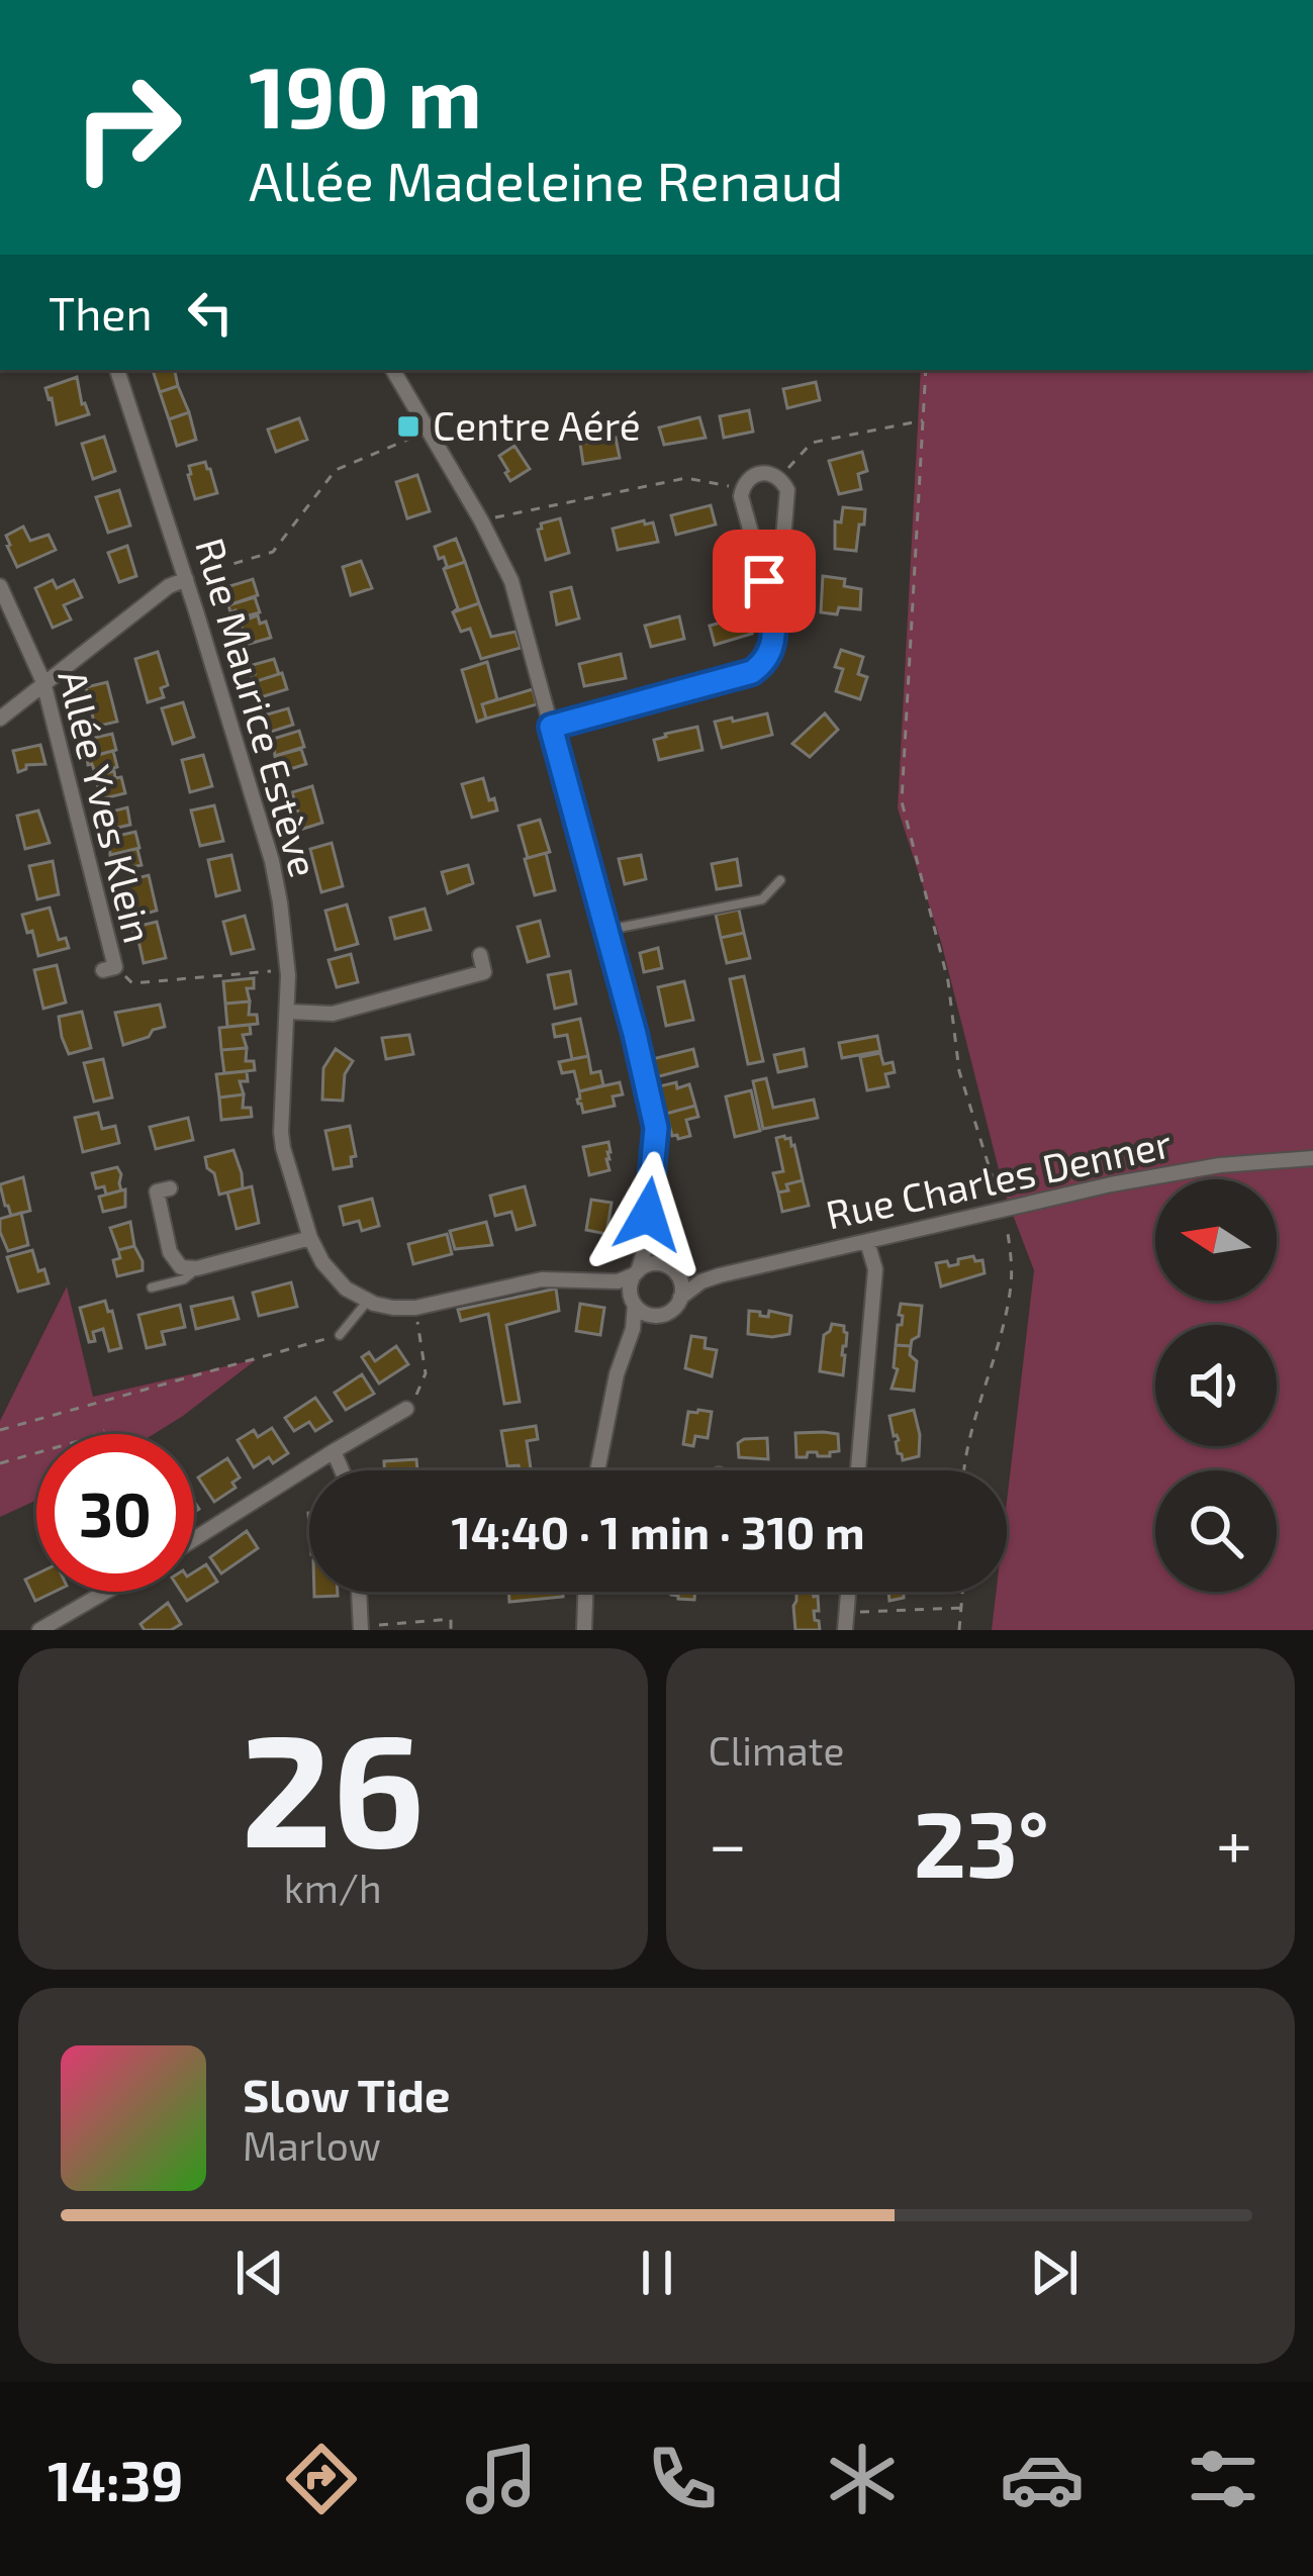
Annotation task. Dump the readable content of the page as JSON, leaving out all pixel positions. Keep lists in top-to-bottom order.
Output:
{
  "streets": {
    "street": ["Rue Maurice Estève", "Allée Yves Klein", "Rue Charles Denner"]
  },
  "places": {
    "transit": ["Centre Aéré"]
  },
  "north": "left",
  "page": {
    "turn": ["190 m", "Allée Madeleine Renaud"],
    "then": "Then",
    "limit": "30",
    "trip": "14:40 · 1 min · 310 m",
    "tile": [
      ["26", "km/h"],
      "Climate"
    ],
    "heat": ["−", "23°", "+"],
    "song": ["Slow Tide", "Marlow"],
    "tabs": "14:39"
  }
}
